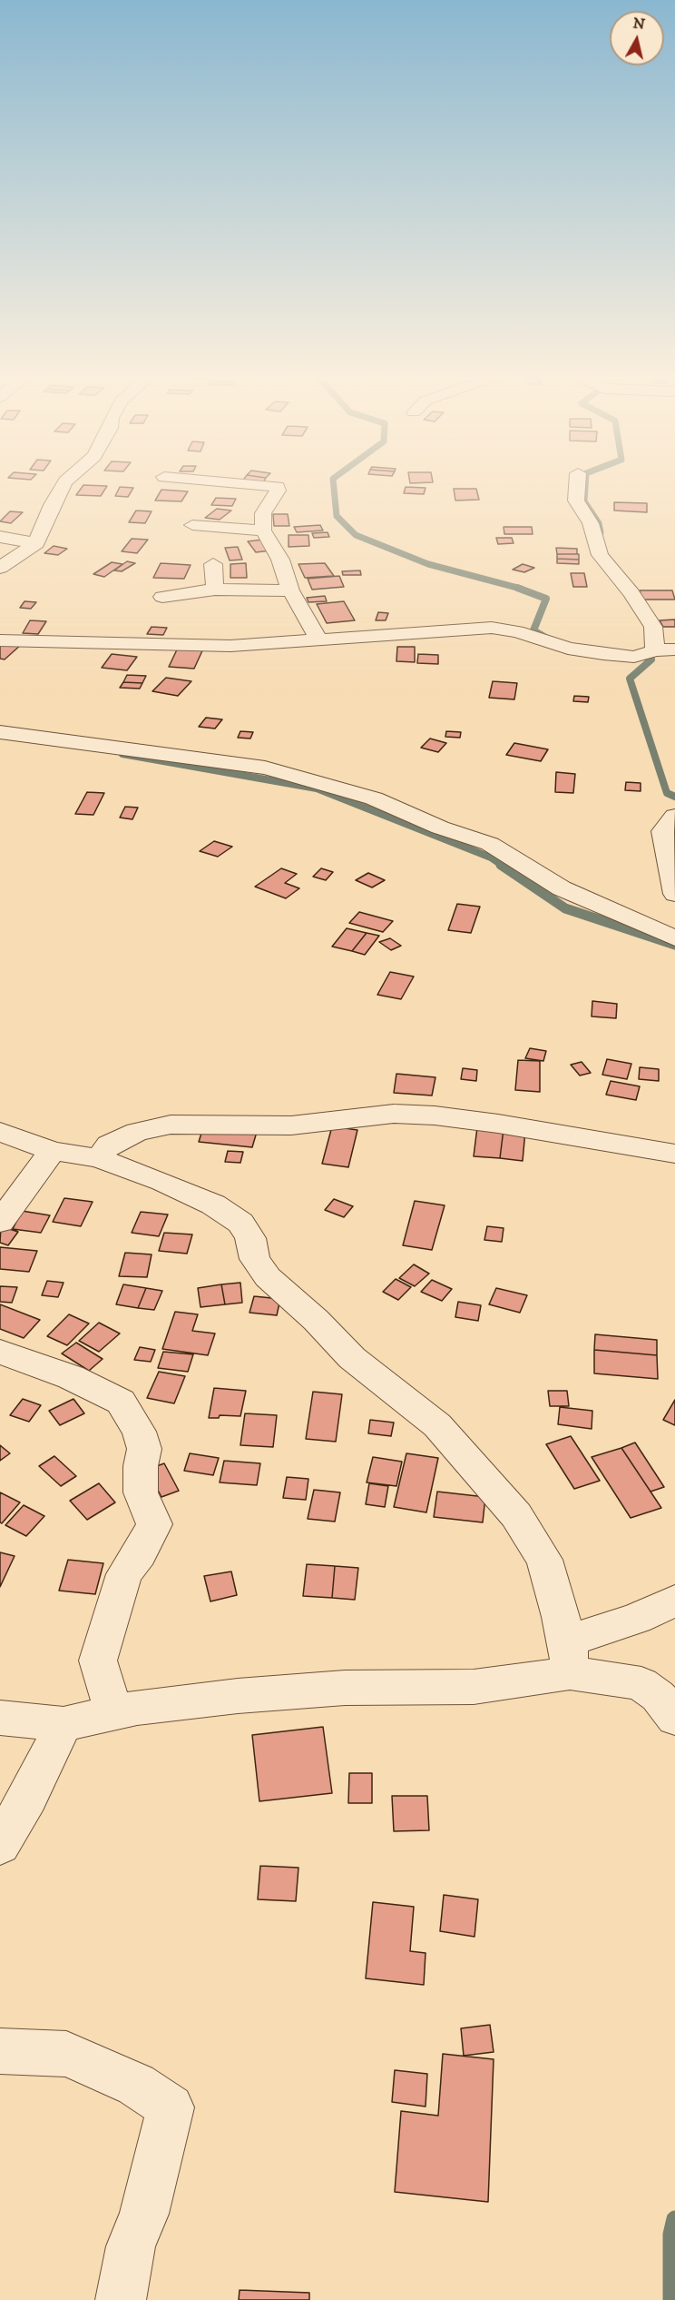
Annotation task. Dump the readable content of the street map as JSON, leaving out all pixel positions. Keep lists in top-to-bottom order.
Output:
{
  "north": "top"
}
